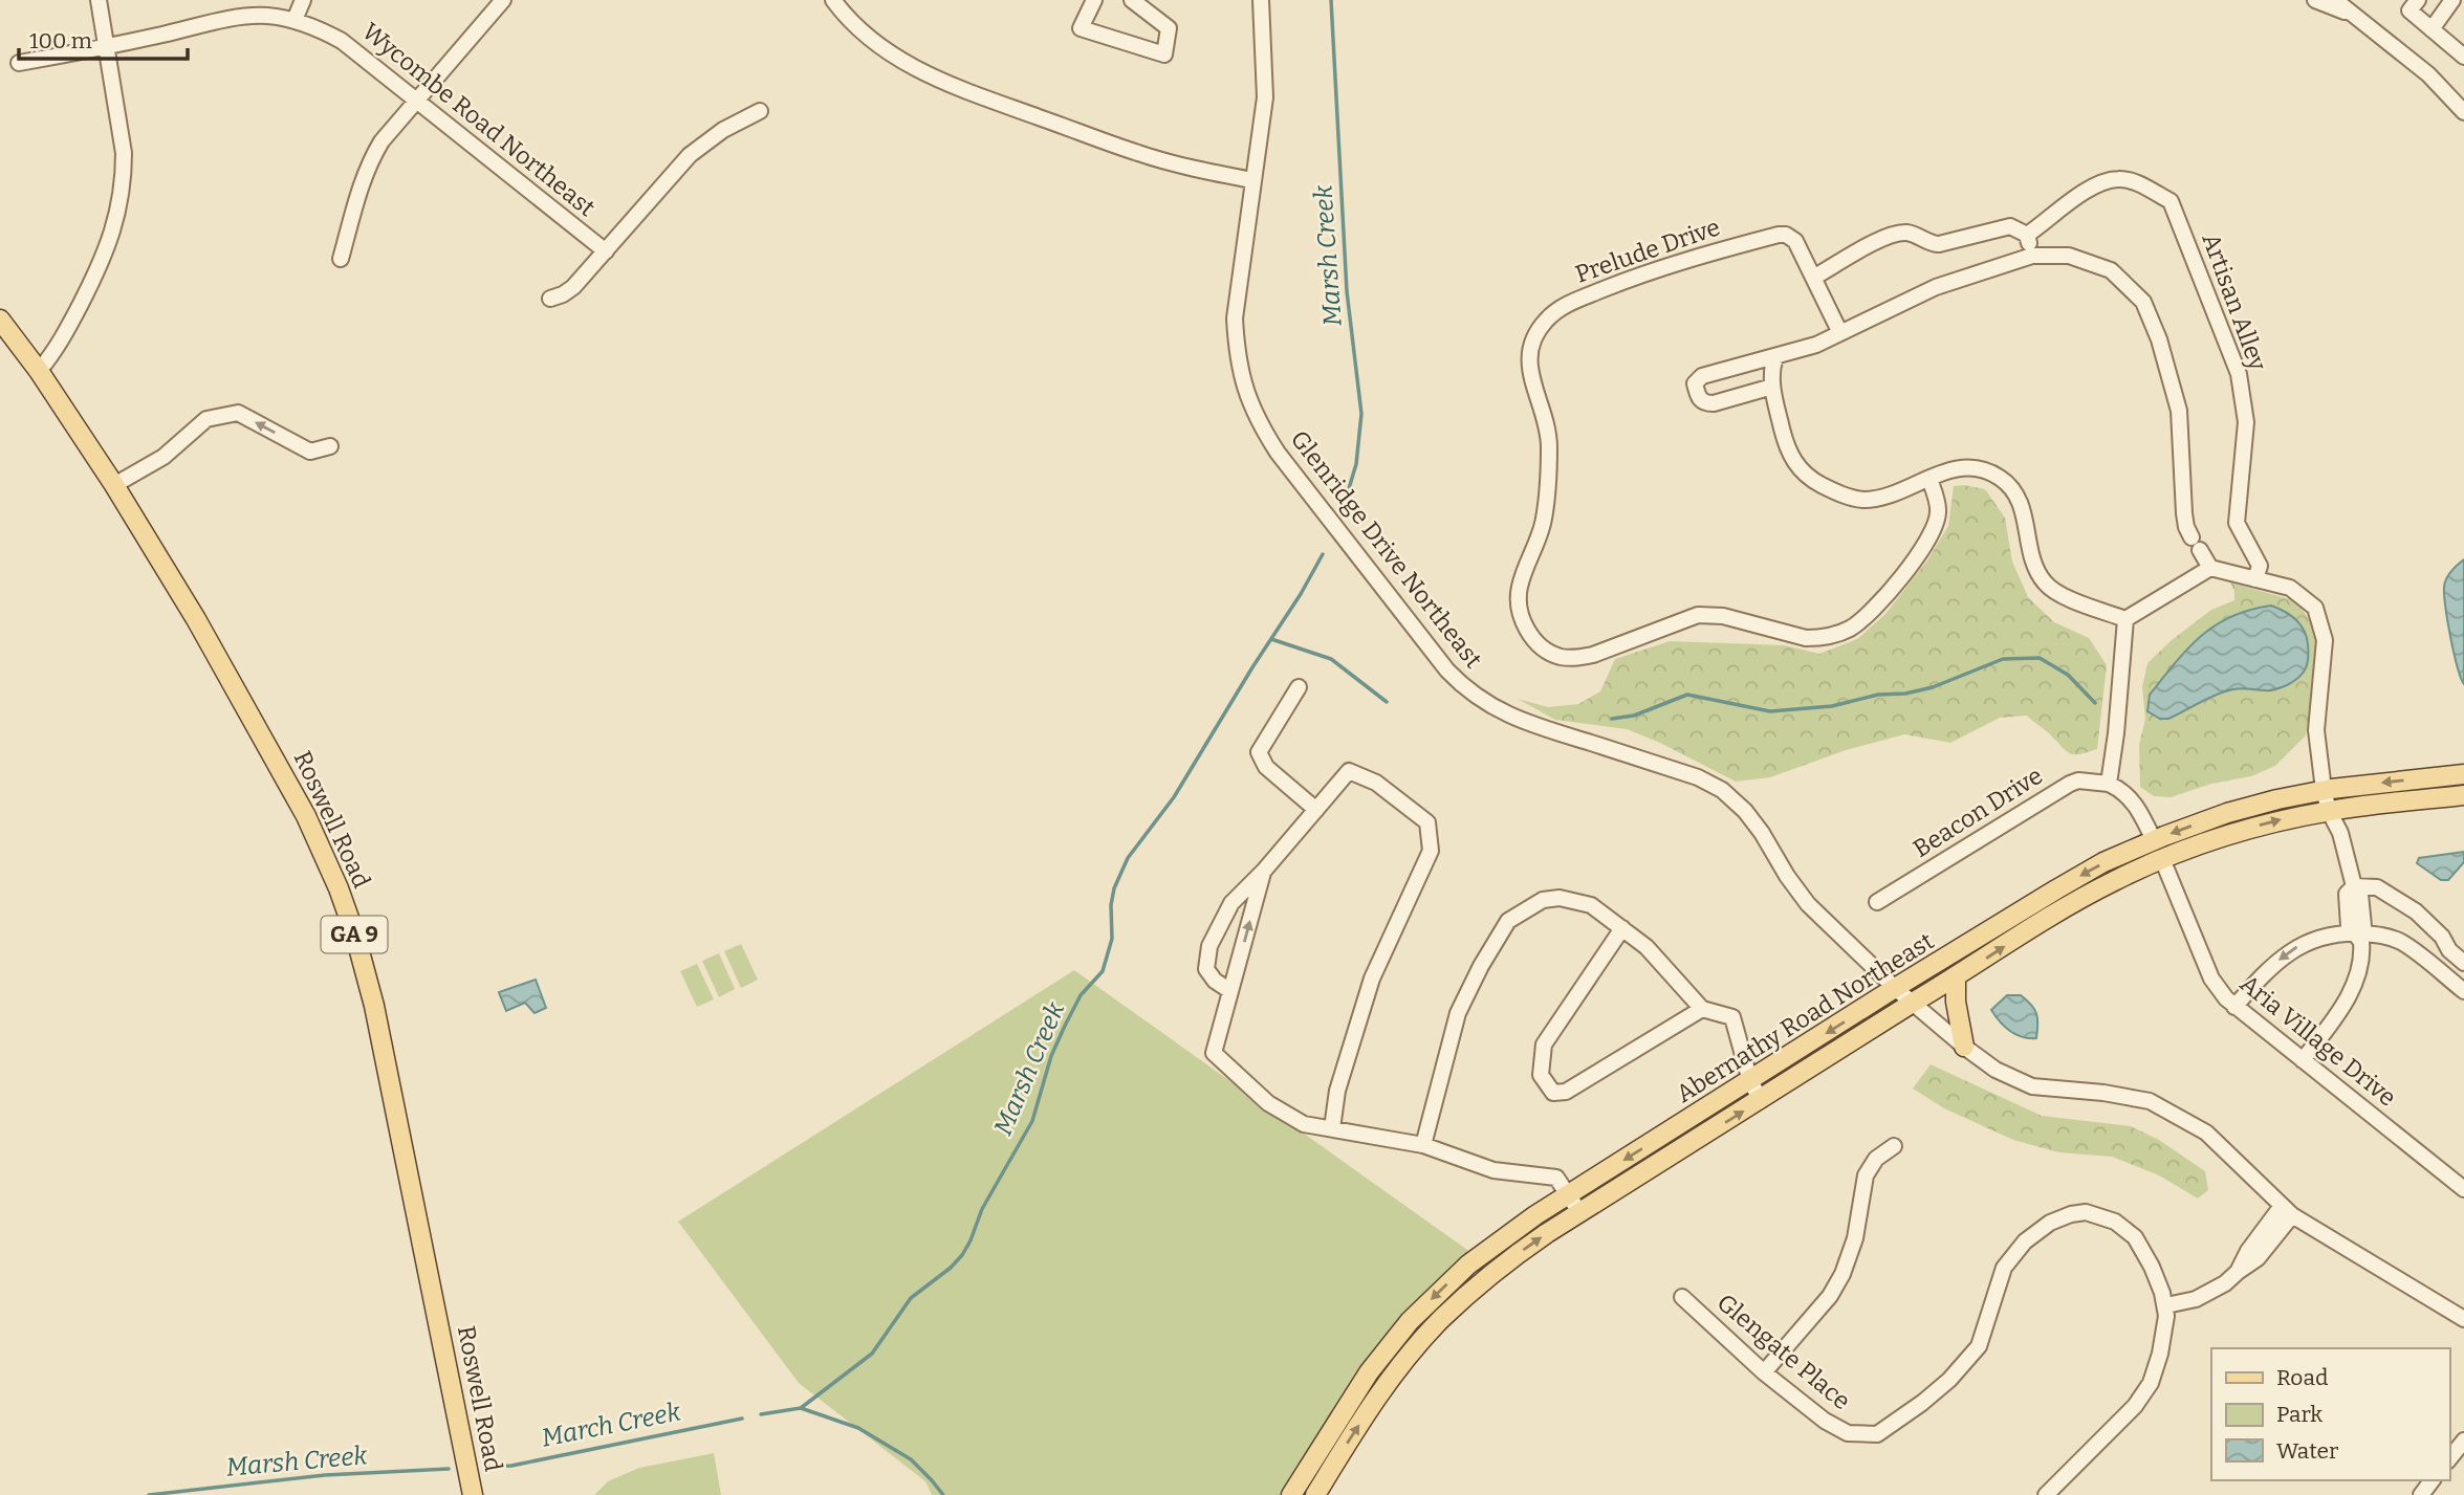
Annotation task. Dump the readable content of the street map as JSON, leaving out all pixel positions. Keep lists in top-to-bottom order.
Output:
{
  "streets": {
    "main road": ["Roswell Road", "GA 9", "Abernathy Road Northeast"],
    "street": [
      "Wycombe Road Northeast",
      "Prelude Drive",
      "Artisan Alley",
      "Glenridge Drive Northeast",
      "Beacon Drive",
      "Aria Village Drive",
      "Glengate Place"
    ]
  },
  "crossings": [
    ["Glenridge Drive Northeast", "Abernathy Road Northeast"],
    ["Abernathy Road Northeast", "Aria Village Drive"]
  ],
  "water": ["Marsh Creek", "March Creek"],
  "legend": ["Road", "Park", "Water"],
  "scale_bar": "100 m"
}
